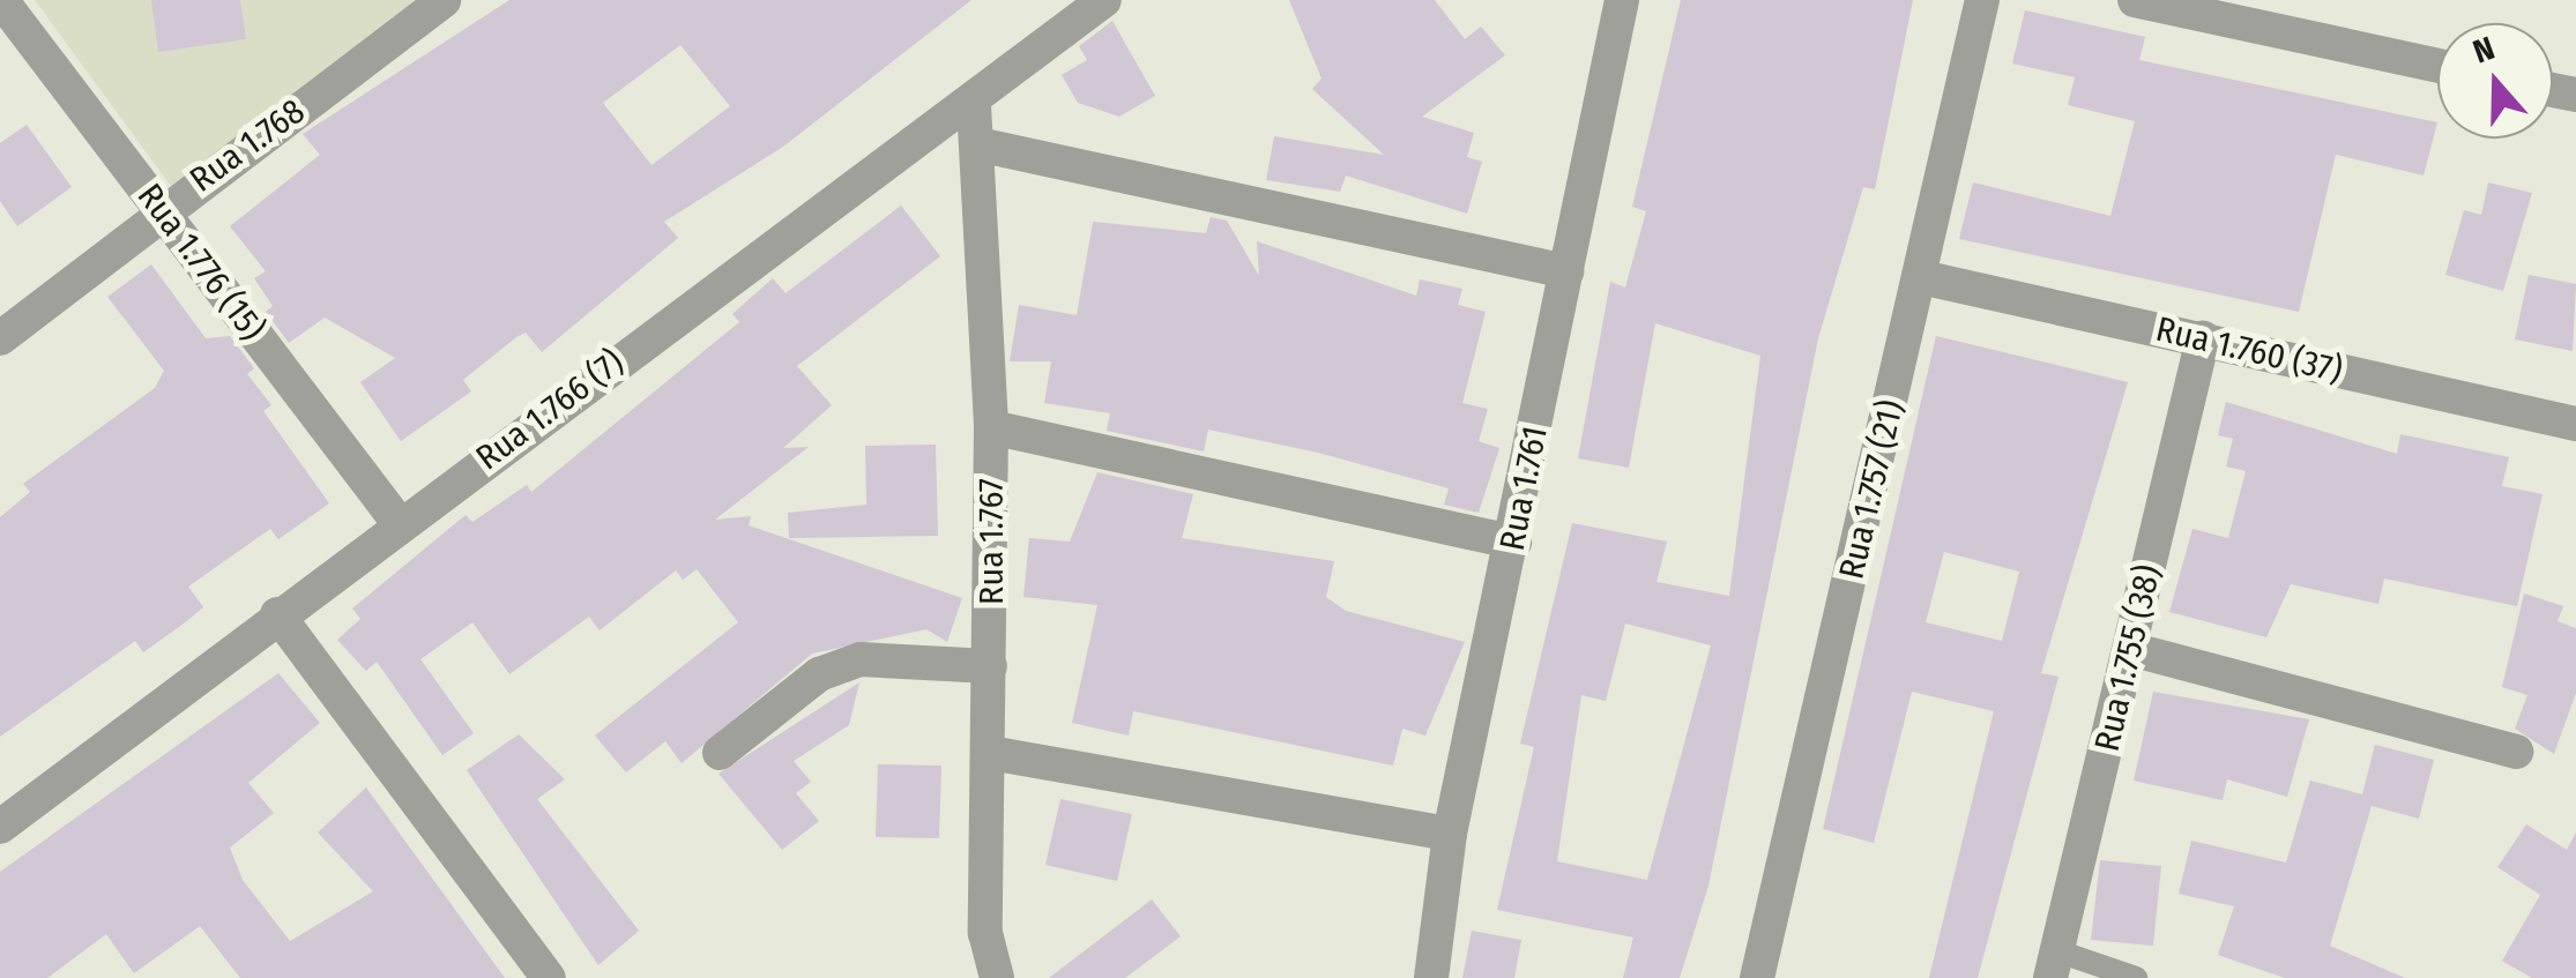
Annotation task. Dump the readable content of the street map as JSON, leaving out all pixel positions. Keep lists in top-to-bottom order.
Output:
{
  "streets": {
    "street": [
      "Rua 1.768",
      "Rua 1.776 (15)",
      "Rua 1.760 (37)",
      "Rua 1.766 (7)",
      "Rua 1.761",
      "Rua 1.757 (21)",
      "Rua 1.767",
      "Rua 1.755 (38)"
    ]
  },
  "crossings": [
    ["Rua 1.768", "Rua 1.776 (15)"],
    ["Rua 1.776 (15)", "Rua 1.766 (7)"],
    ["Rua 1.760 (37)", "Rua 1.757 (21)"],
    ["Rua 1.760 (37)", "Rua 1.755 (38)"],
    ["Rua 1.766 (7)", "Rua 1.767"]
  ],
  "north": "top"
}
